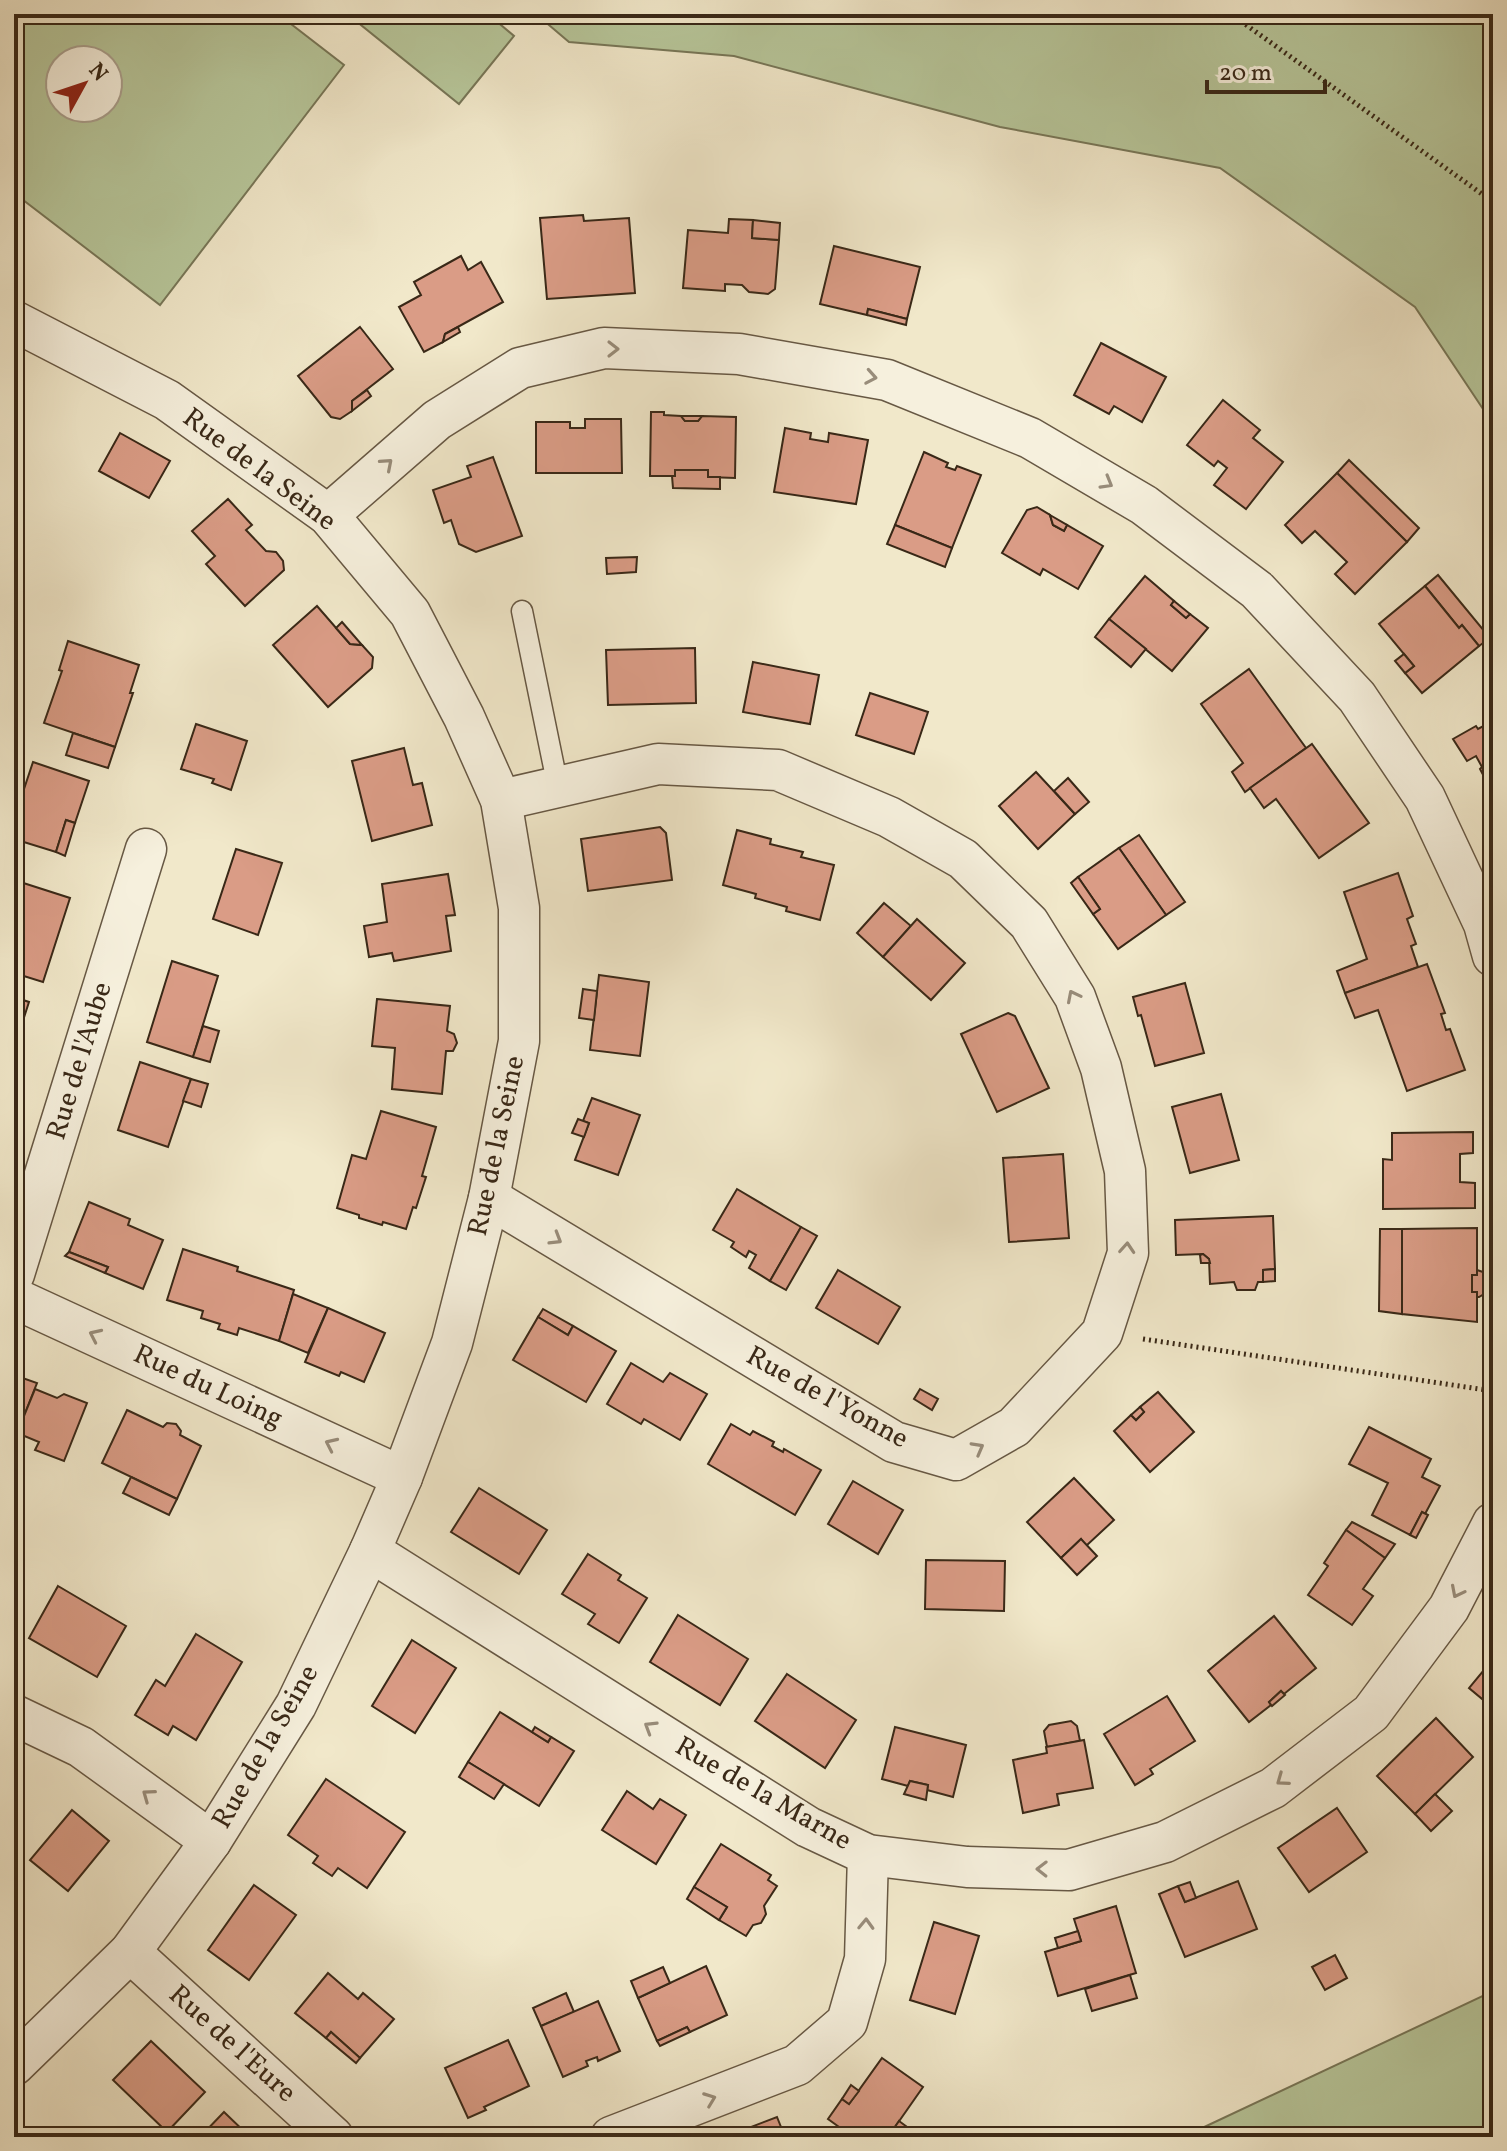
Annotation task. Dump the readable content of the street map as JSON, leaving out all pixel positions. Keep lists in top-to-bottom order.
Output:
{
  "streets": {
    "street": [
      "Rue de la Seine",
      "Rue de l'Aube",
      "Rue du Loing",
      "Rue de l'Yonne",
      "Rue de la Marne",
      "Rue de l'Eure"
    ]
  },
  "crossings": [
    ["Rue de la Seine", "Rue du Loing"],
    ["Rue de la Seine", "Rue de l'Yonne"],
    ["Rue de la Seine", "Rue de la Marne"],
    ["Rue de la Seine", "Rue de l'Eure"]
  ],
  "one_way": ["Rue du Loing", "Rue de la Marne"],
  "scale_bar": "20 m",
  "north": "top right"
}
